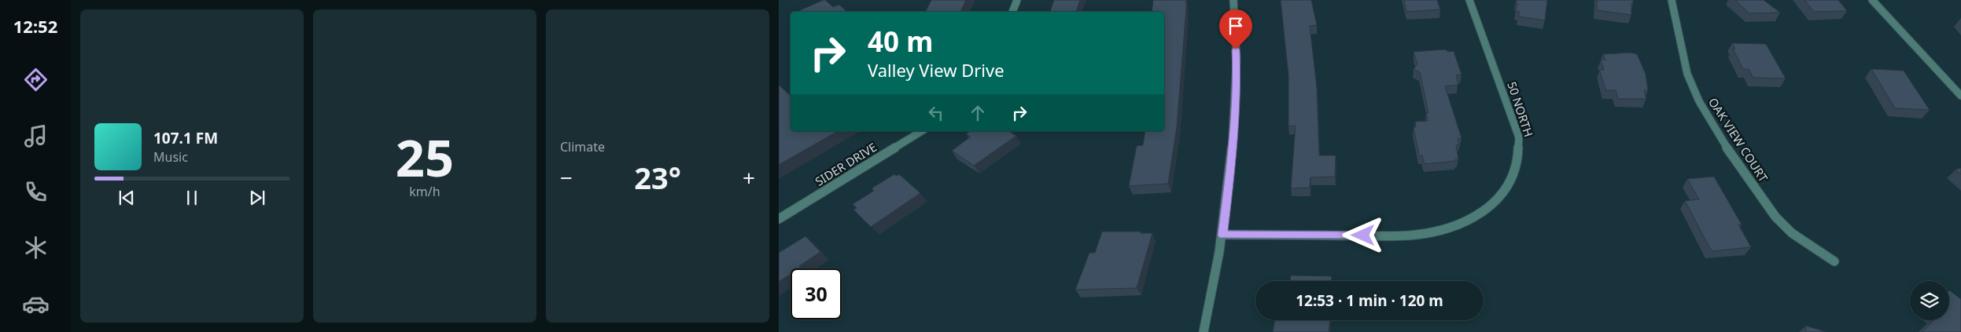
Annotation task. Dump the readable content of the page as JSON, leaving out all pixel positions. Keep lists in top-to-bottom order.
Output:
{
  "streets": {
    "street": ["50 NORTH", "OAK VIEW COURT", "SIDER DRIVE"]
  },
  "page": {
    "tabs": "12:52",
    "tile": [
      ["25", "km/h"],
      "Climate"
    ],
    "turn": ["40 m", "Valley View Drive"],
    "song": ["107.1 FM", "Music"],
    "heat": ["−", "23°", "+"],
    "limit": "30",
    "trip": "12:53 · 1 min · 120 m"
  }
}
